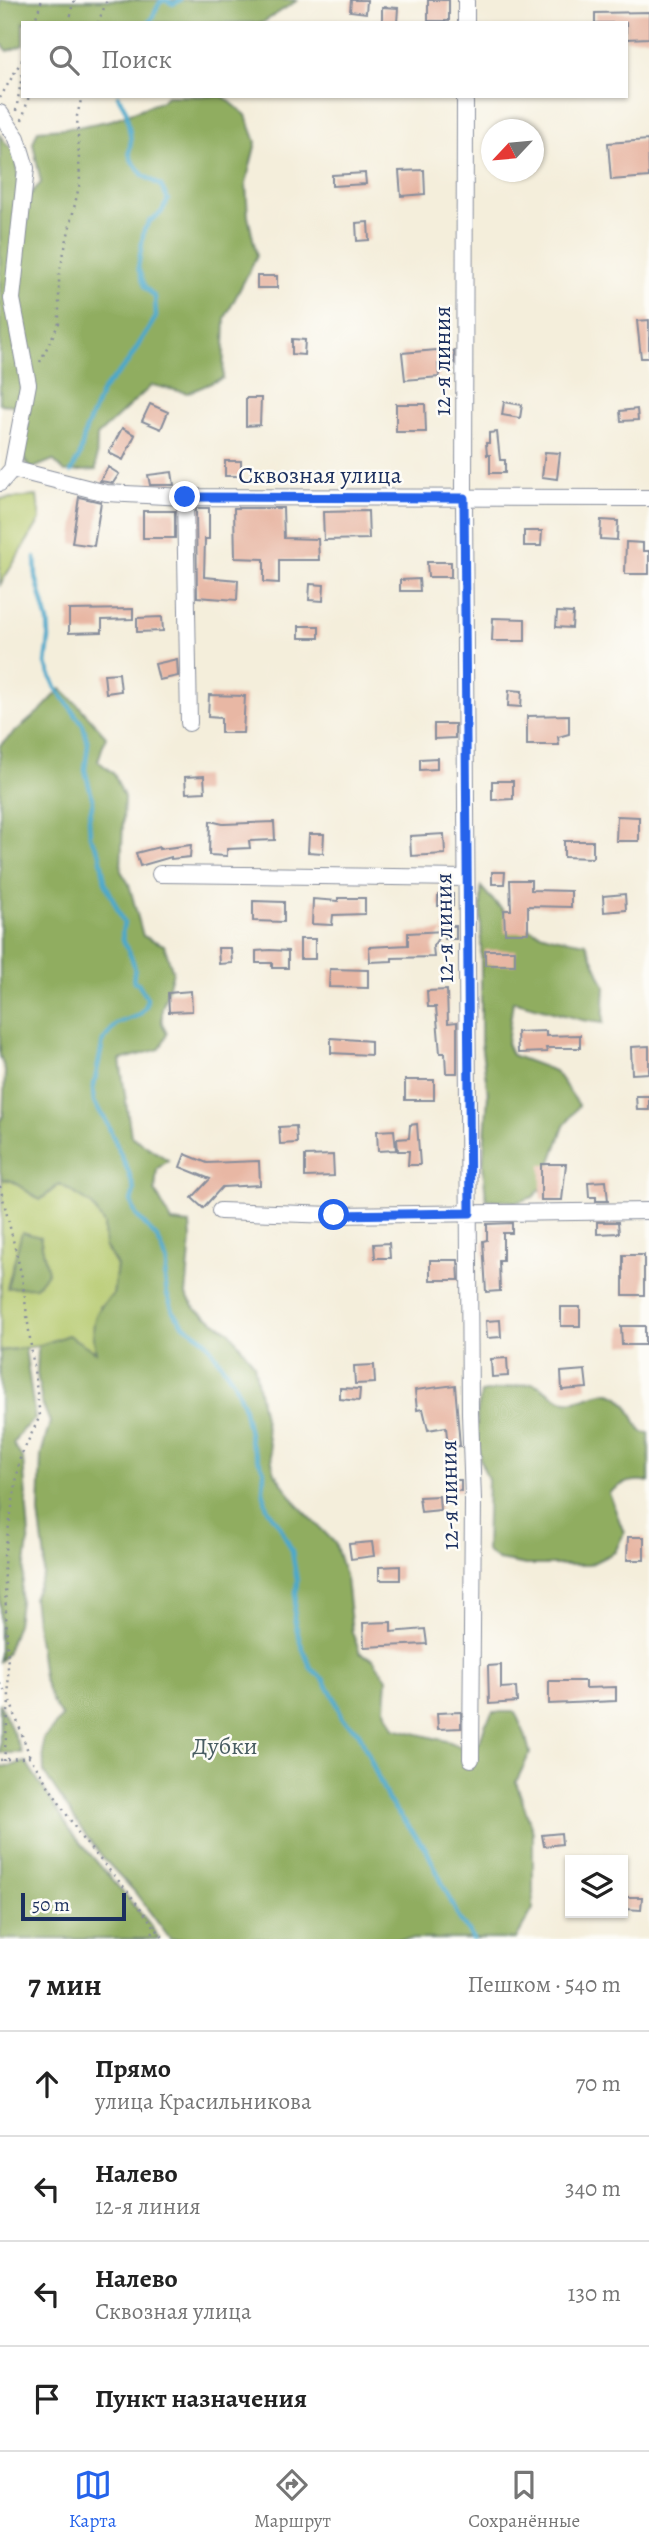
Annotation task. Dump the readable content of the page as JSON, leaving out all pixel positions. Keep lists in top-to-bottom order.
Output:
{
  "streets": {
    "street": ["12-я линия", "Сквозная улица"]
  },
  "crossings": [
    ["12-я линия", "Сквозная улица"]
  ],
  "parks": ["Дубки"],
  "scale_bar": "50 m",
  "north": "bottom left",
  "page": {
    "search": "Поиск",
    "scale": "50 m",
    "heading": ["7 мин", "Пешком · 540 m"],
    "list": [
      ["Прямо", "улица Красильникова", "70 m"],
      ["Налево", "12-я линия", "340 m"],
      ["Налево", "Сквозная улица", "130 m"],
      "Пункт назначения"
    ],
    "nav": ["Карта", "Маршрут", "Сохранённые"]
  }
}
